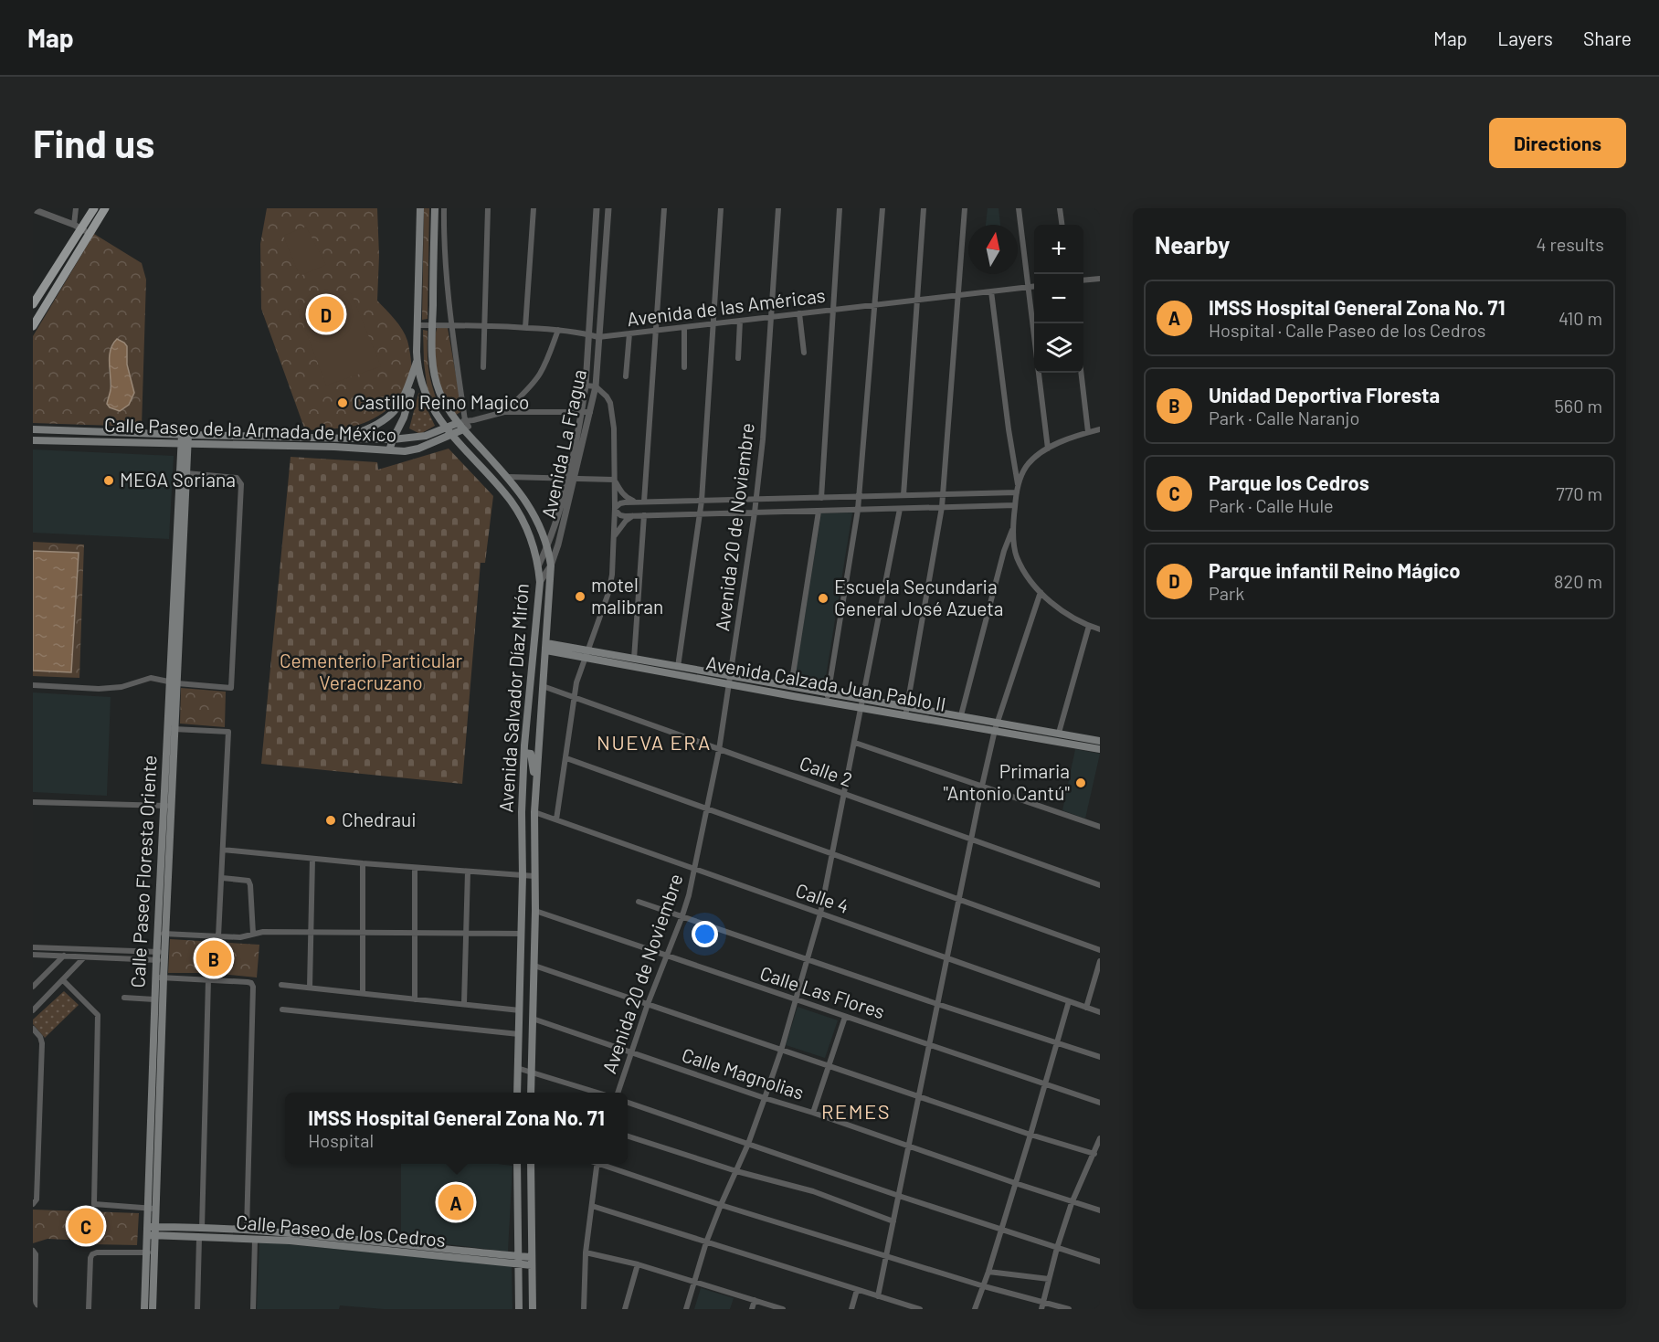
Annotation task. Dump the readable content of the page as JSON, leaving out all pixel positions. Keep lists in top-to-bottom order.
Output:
{
  "streets": {
    "main road": [
      "Calle Paseo de la Armada de México",
      "Avenida Calzada Juan Pablo II",
      "Avenida Salvador Díaz Mirón",
      "Calle Paseo Floresta Oriente",
      "Calle Paseo de los Cedros"
    ],
    "street": [
      "Avenida de las Américas",
      "Avenida La Fragua",
      "Avenida 20 de Noviembre",
      "Calle 2",
      "Calle 4",
      "Calle Las Flores",
      "Calle Magnolias"
    ]
  },
  "crossings": [
    ["Avenida de las Américas", "Avenida La Fragua"],
    ["Avenida de las Américas", "Avenida 20 de Noviembre"],
    ["Avenida de las Américas", "Avenida Salvador Díaz Mirón"],
    ["Calle Paseo de la Armada de México", "Avenida Salvador Díaz Mirón"],
    ["Calle Paseo de la Armada de México", "Calle Paseo Floresta Oriente"],
    ["Avenida La Fragua", "Avenida Salvador Díaz Mirón"],
    ["Avenida 20 de Noviembre", "Avenida Calzada Juan Pablo II"],
    ["Avenida 20 de Noviembre", "Calle 2"],
    ["Avenida 20 de Noviembre", "Calle 4"],
    ["Avenida 20 de Noviembre", "Calle Las Flores"],
    ["Avenida 20 de Noviembre", "Calle Magnolias"],
    ["Avenida Calzada Juan Pablo II", "Avenida Salvador Díaz Mirón"],
    ["Avenida Salvador Díaz Mirón", "Calle 2"],
    ["Avenida Salvador Díaz Mirón", "Calle 4"],
    ["Avenida Salvador Díaz Mirón", "Calle Las Flores"],
    ["Avenida Salvador Díaz Mirón", "Calle Magnolias"],
    ["Calle Paseo Floresta Oriente", "Calle Paseo de los Cedros"]
  ],
  "districts": ["NUEVA ERA", "REMES"],
  "parks": ["Cementerio Particular Veracruzano"],
  "places": [
    "Castillo Reino Magico",
    "MEGA Soriana",
    "motel malibran",
    "Escuela Secundaria General José Azueta",
    "Primaria \"Antonio Cantú\"",
    "Chedraui"
  ],
  "north": "top",
  "page": {
    "header": "Map",
    "nav": ["Map", "Layers", "Share"],
    "buttons": "Directions",
    "title": "Find us",
    "heading": ["Nearby", "4 results"],
    "map_buttons": ["+", "−"],
    "list": [
      {
        "mark": "A",
        "name": "IMSS Hospital General Zona No. 71",
        "note": "Hospital · Calle Paseo de los Cedros",
        "value": "410 m"
      },
      {
        "mark": "B",
        "name": "Unidad Deportiva Floresta",
        "note": "Park · Calle Naranjo",
        "value": "560 m"
      },
      {
        "mark": "C",
        "name": "Parque los Cedros",
        "note": "Park · Calle Hule",
        "value": "770 m"
      },
      {
        "mark": "D",
        "name": "Parque infantil Reino Mágico",
        "note": "Park",
        "value": "820 m"
      }
    ],
    "pins": [
      "D",
      "B",
      "A",
      "C"
    ],
    "popup": ["IMSS Hospital General Zona No. 71", "Hospital"]
  }
}
